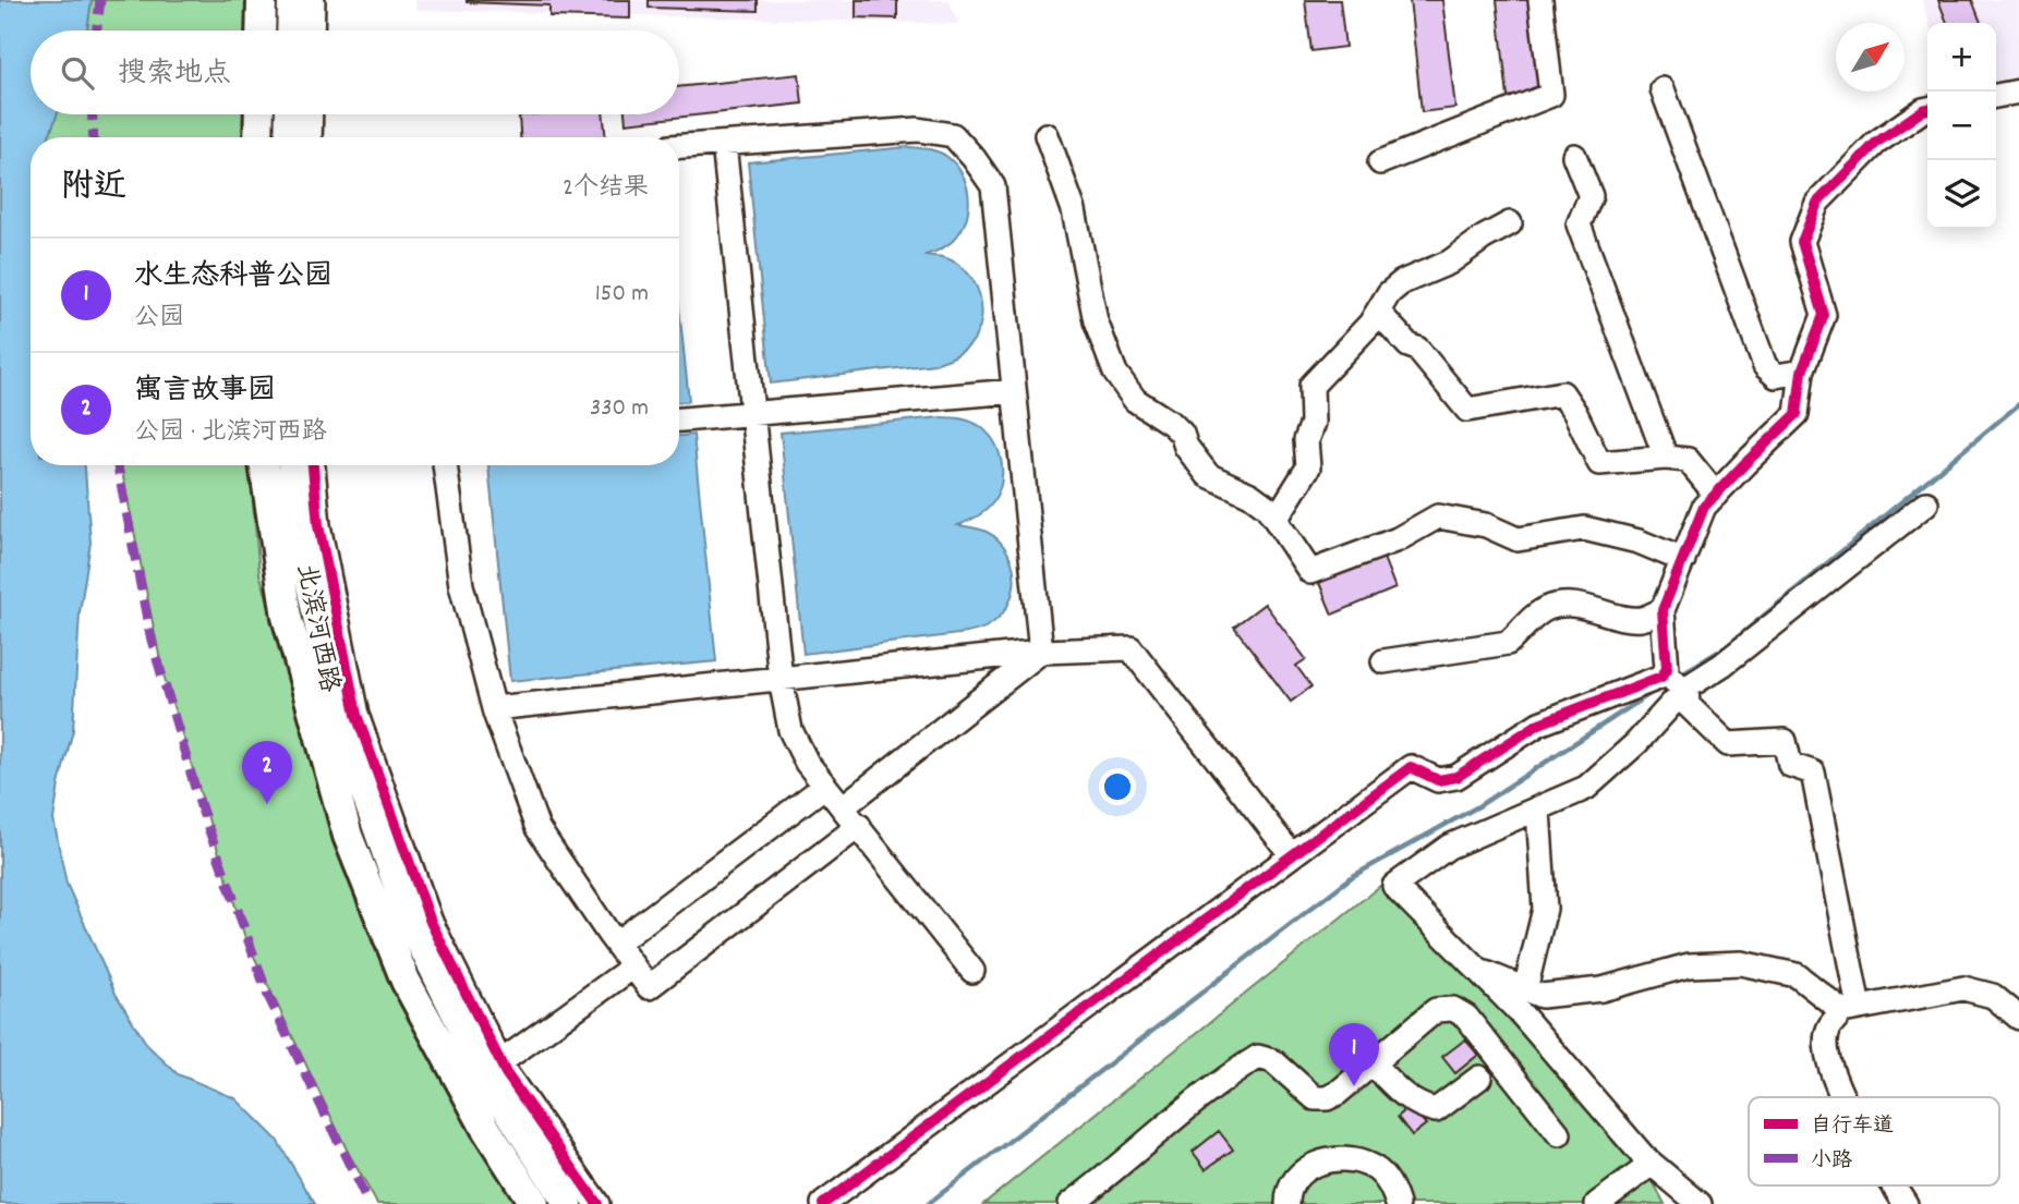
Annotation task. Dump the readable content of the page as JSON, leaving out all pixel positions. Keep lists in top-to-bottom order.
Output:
{
  "streets": {
    "main road": ["北滨河西路"]
  },
  "legend": ["自行车道", "小路"],
  "north": "top right",
  "page": {
    "map_buttons": ["+", "−"],
    "search": "搜索地点",
    "heading": ["附近", "2个结果"],
    "list": [
      {
        "mark": "1",
        "name": "水生态科普公园",
        "note": "公园",
        "value": "150 m"
      },
      {
        "mark": "2",
        "name": "寓言故事园",
        "note": "公园 · 北滨河西路",
        "value": "330 m"
      }
    ],
    "pins": ["2", "1"]
  }
}
